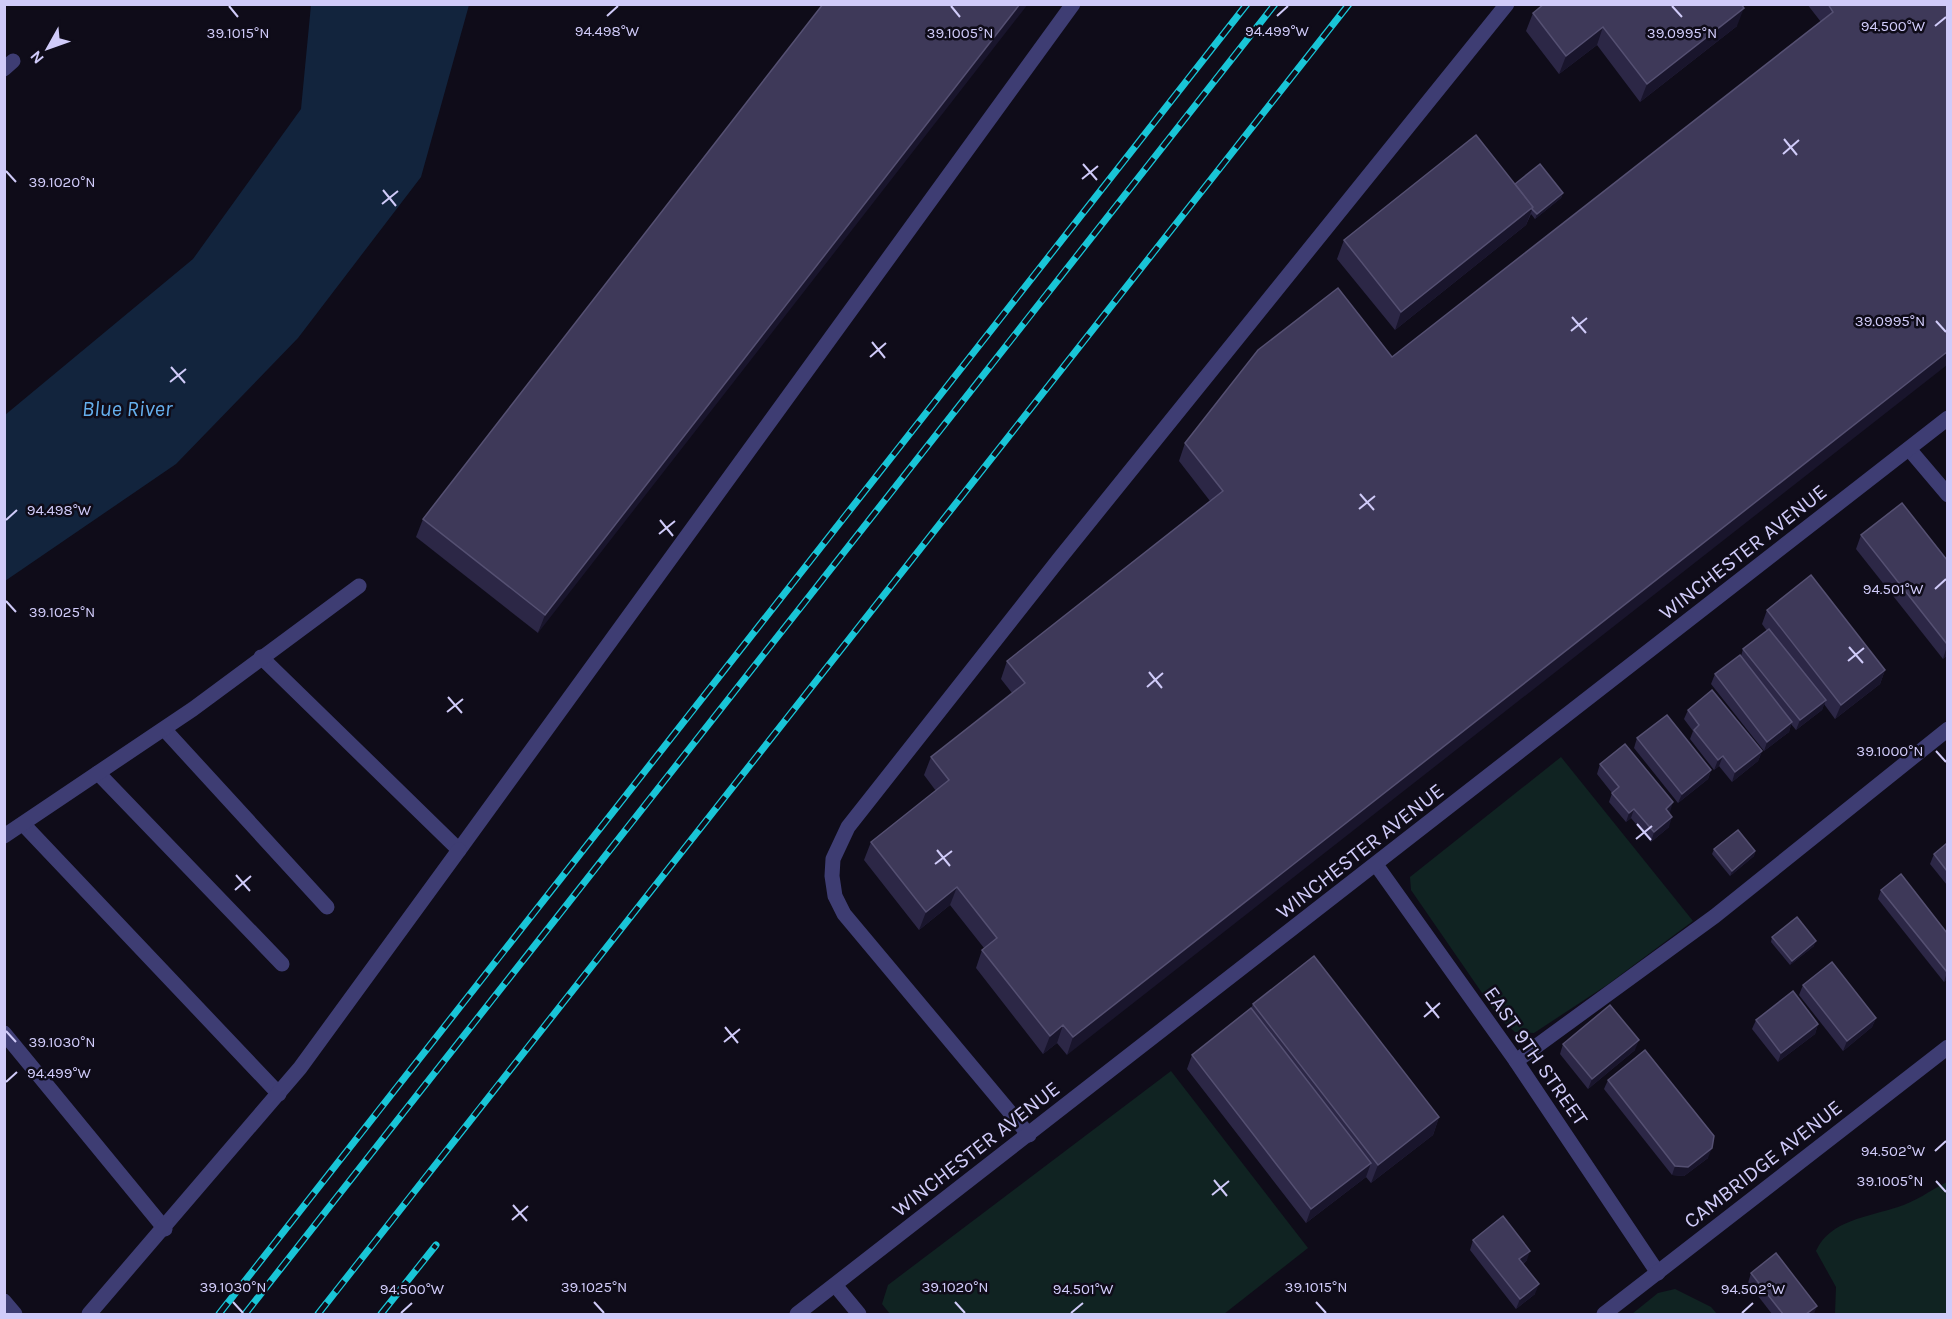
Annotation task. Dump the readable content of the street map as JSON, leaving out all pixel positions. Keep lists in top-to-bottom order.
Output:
{
  "streets": {
    "street": ["WINCHESTER AVENUE", "EAST 9TH STREET", "CAMBRIDGE AVENUE"]
  },
  "crossings": [
    ["WINCHESTER AVENUE", "EAST 9TH STREET"],
    ["EAST 9TH STREET", "CAMBRIDGE AVENUE"]
  ],
  "water": ["Blue River"],
  "north": "bottom left",
  "coordinates": [
    "94.500°W",
    "94.498°W",
    "94.499°W",
    "39.1015°N",
    "39.1005°N",
    "39.0995°N",
    "39.1020°N",
    "94.501°W",
    "39.1025°N",
    "39.1000°N",
    "39.1030°N",
    "94.502°W"
  ]
}
